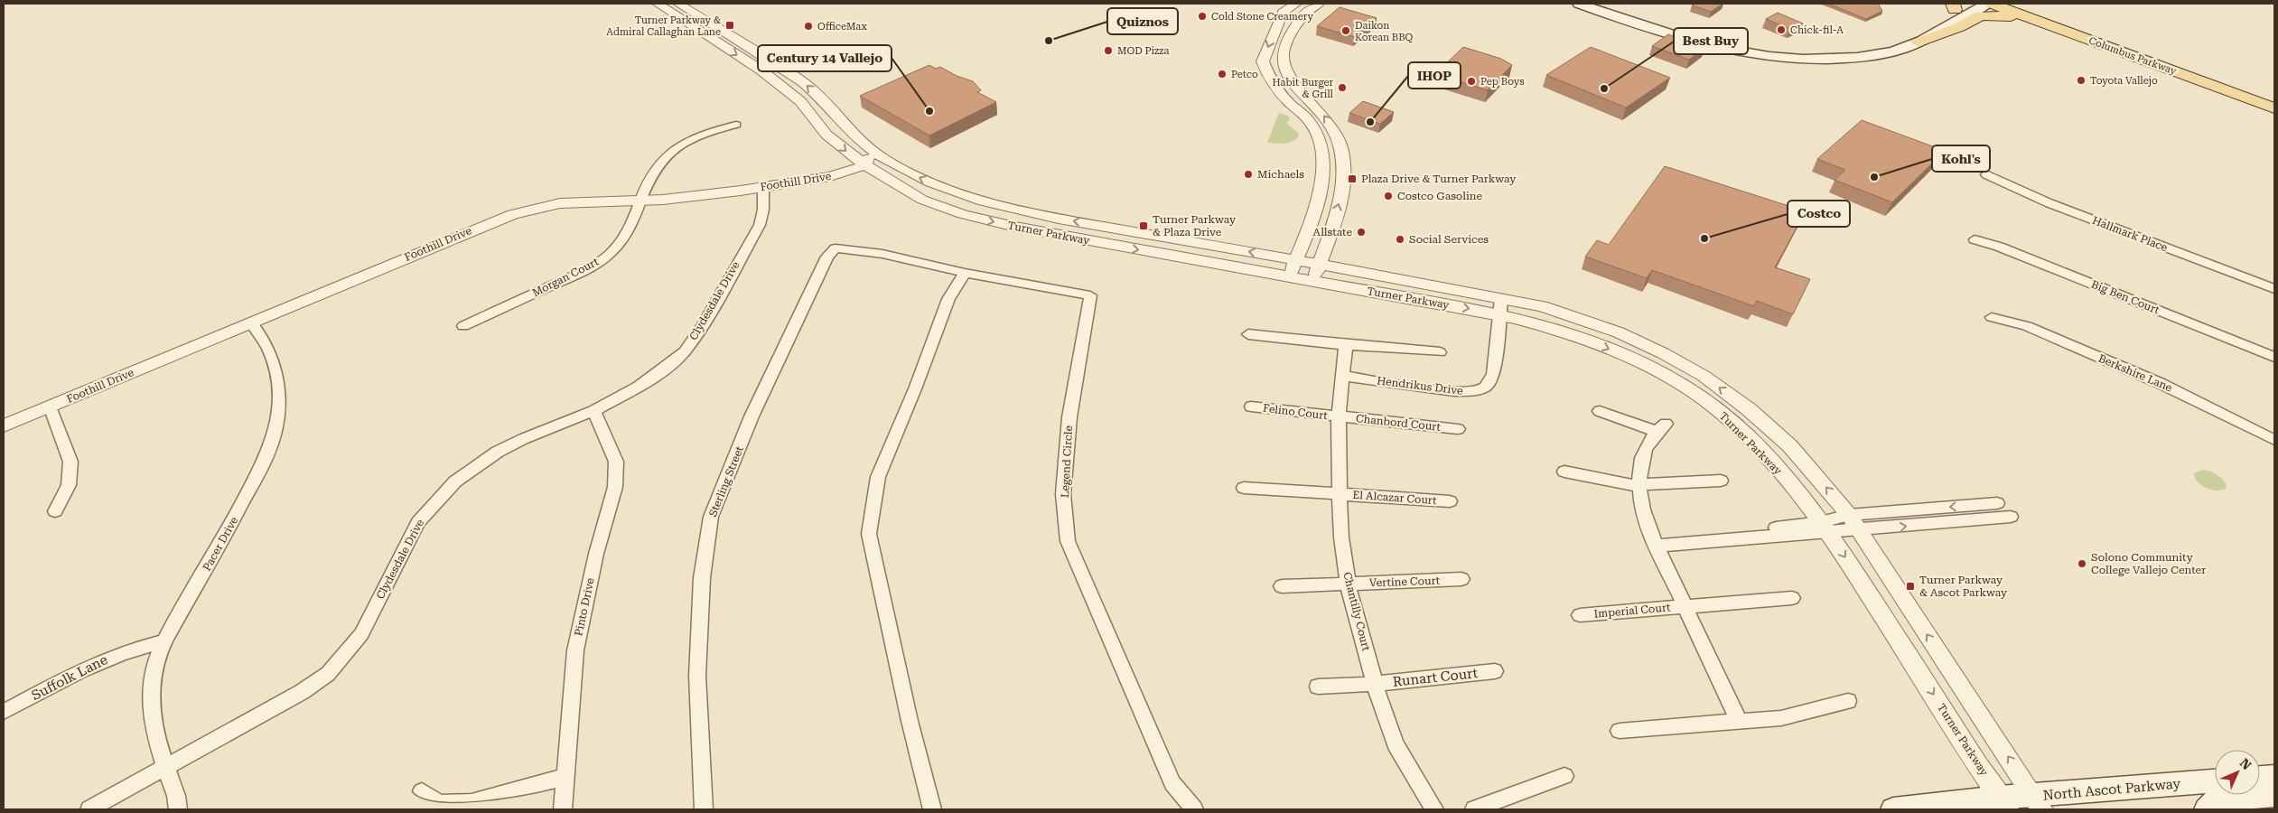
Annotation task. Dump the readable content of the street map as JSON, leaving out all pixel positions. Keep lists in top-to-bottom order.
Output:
{
  "streets": {
    "main road": ["Columbus Parkway", "North Ascot Parkway"],
    "street": [
      "Foothill Drive",
      "Turner Parkway",
      "Hallmark Place",
      "Morgan Court",
      "Big Ben Court",
      "Clydesdale Drive",
      "Berkshire Lane",
      "Hendrikus Drive",
      "Felino Court",
      "Chanbord Court",
      "Legend Circle",
      "Sterling Street",
      "El Alcazar Court",
      "Pacer Drive",
      "Vertine Court",
      "Pinto Drive",
      "Imperial Court",
      "Chantilly Court",
      "Suffolk Lane",
      "Runart Court"
    ]
  },
  "crossings": [
    ["Foothill Drive", "Turner Parkway"],
    ["Foothill Drive", "Morgan Court"],
    ["Foothill Drive", "Clydesdale Drive"],
    ["Foothill Drive", "Pacer Drive"],
    ["Turner Parkway", "Hendrikus Drive"],
    ["Turner Parkway", "North Ascot Parkway"],
    ["Clydesdale Drive", "Pacer Drive"],
    ["Clydesdale Drive", "Pinto Drive"],
    ["Hendrikus Drive", "Chantilly Court"],
    ["Felino Court", "Chanbord Court"],
    ["Felino Court", "Chantilly Court"],
    ["Chanbord Court", "Chantilly Court"],
    ["Legend Circle", "Sterling Street"],
    ["El Alcazar Court", "Chantilly Court"],
    ["Pacer Drive", "Suffolk Lane"],
    ["Vertine Court", "Chantilly Court"],
    ["Chantilly Court", "Runart Court"]
  ],
  "places": {
    "other": [
      "Cold Stone Creamery",
      "OfficeMax",
      "Chick-fil-A",
      "Daikon Korean BBQ",
      "Quiznos",
      "MOD Pizza",
      "Petco",
      "Toyota Vallejo",
      "Pep Boys",
      "Habit Burger & Grill",
      "Best Buy",
      "Century 14 Vallejo",
      "IHOP",
      "Michaels",
      "Kohl's",
      "Costco Gasoline",
      "Allstate",
      "Costco",
      "Social Services",
      "Solono Community College Vallejo Center"
    ],
    "transit": [
      "Turner Parkway & Admiral Callaghan Lane",
      "Plaza Drive & Turner Parkway",
      "Turner Parkway & Plaza Drive",
      "Turner Parkway & Ascot Parkway"
    ]
  },
  "north": "top right"
}
